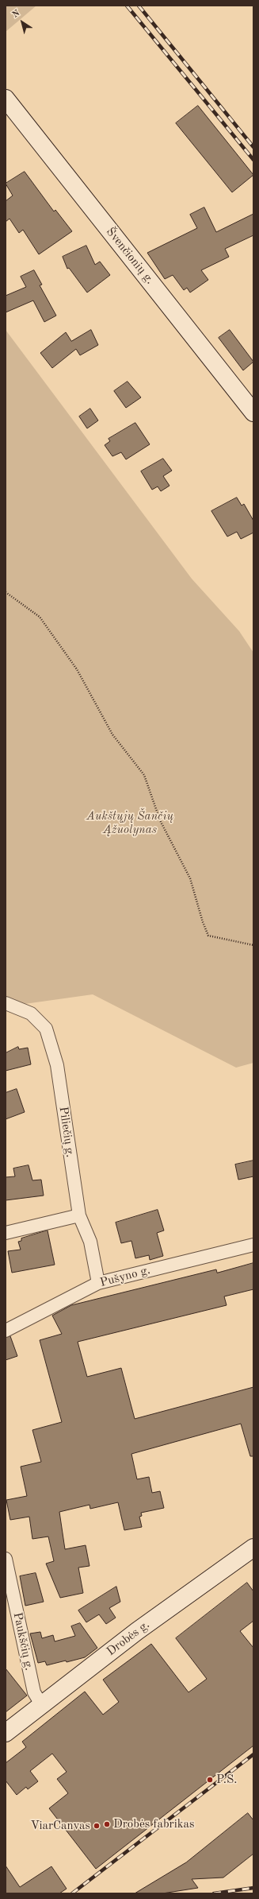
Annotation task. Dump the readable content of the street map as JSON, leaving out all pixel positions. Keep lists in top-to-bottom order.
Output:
{
  "streets": {
    "street": [
      "Švenčionių g.",
      "Piliečių g.",
      "Pušyno g.",
      "Drobės g.",
      "Paukščių g."
    ]
  },
  "crossings": [
    ["Piliečių g.", "Pušyno g."],
    ["Drobės g.", "Paukščių g."]
  ],
  "parks": ["Aukštųjų Šančių Ąžuolynas"],
  "places": ["P.S.", "Drobės fabrikas", "ViarCanvas"],
  "north": "top left"
}
